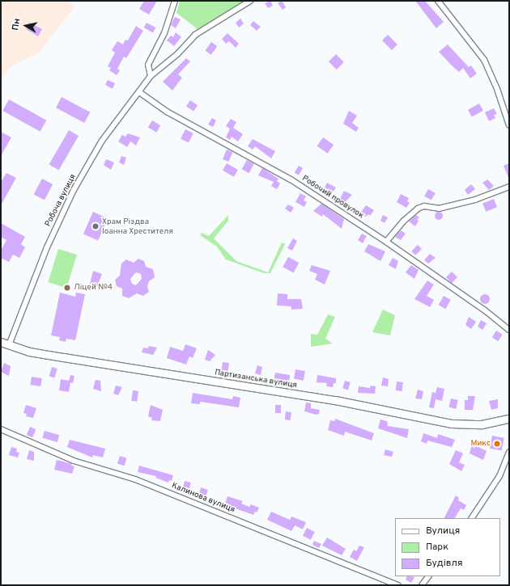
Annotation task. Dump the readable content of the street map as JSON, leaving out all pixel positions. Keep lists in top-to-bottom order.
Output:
{
  "streets": {
    "main road": ["Партизанська вулиця"],
    "street": ["Робочий провулок", "Робоча вулиця", "Калинова вулиця"]
  },
  "crossings": [
    ["Робочий провулок", "Робоча вулиця"],
    ["Робоча вулиця", "Партизанська вулиця"]
  ],
  "places": ["Храм Різдва Іоанна Хрестителя", "Ліцей №4", "Микс"],
  "legend": ["Вулиця", "Парк", "Будівля"],
  "north": "left"
}
